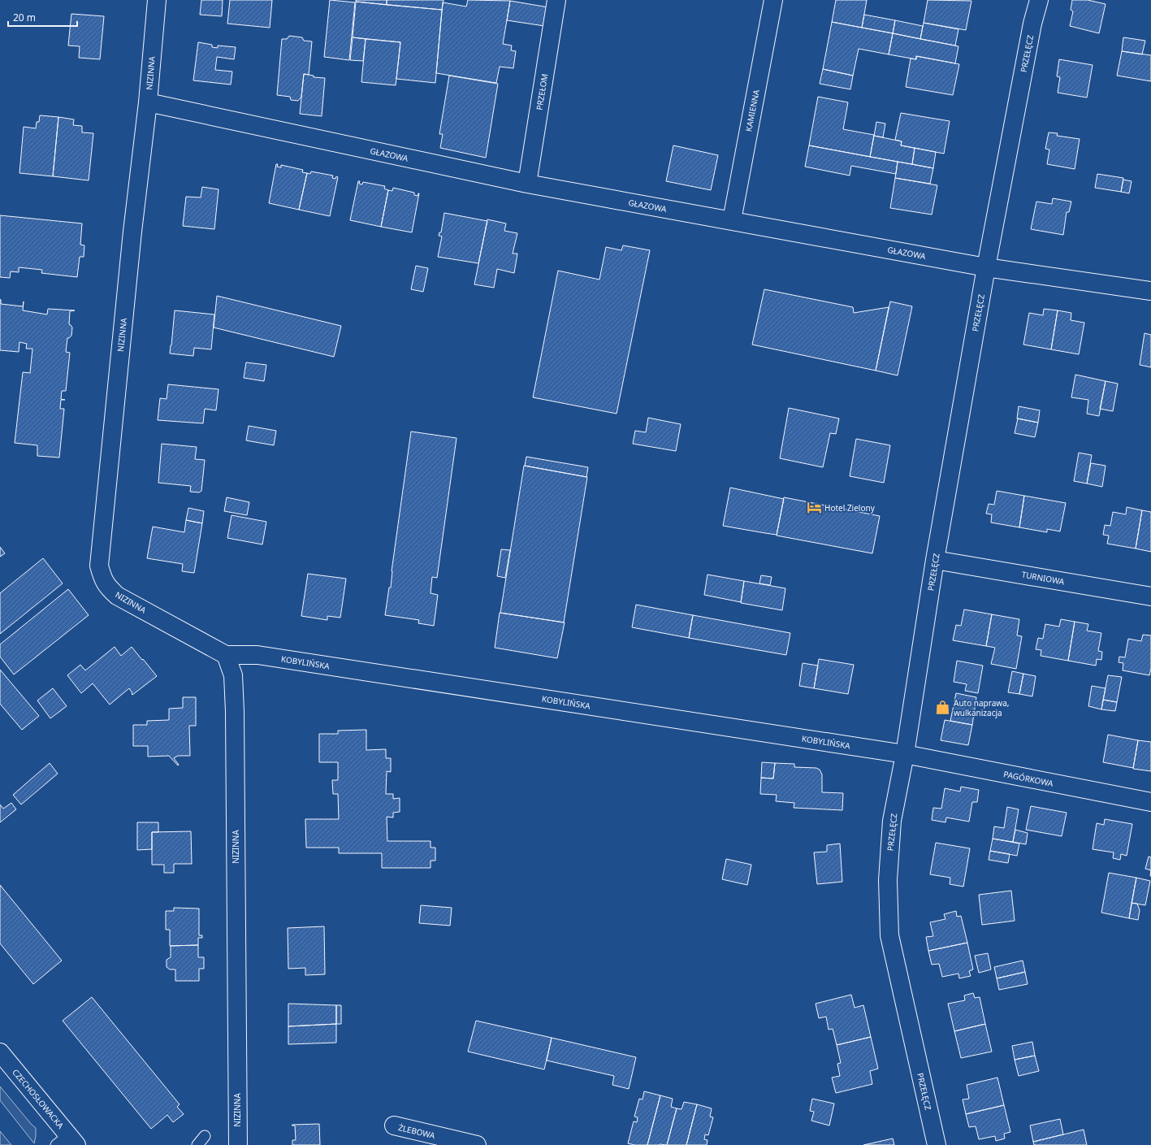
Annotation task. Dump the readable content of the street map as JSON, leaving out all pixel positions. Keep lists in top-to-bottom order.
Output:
{
  "streets": {
    "street": [
      "PRZEŁĘCZ",
      "NIZINNA",
      "PRZEŁOM",
      "KAMIENNA",
      "GŁAZOWA",
      "TURNIOWA",
      "KOBYLIŃSKA",
      "PAGÓRKOWA",
      "CZECHOSŁOWACKA",
      "ŻLEBOWA"
    ]
  },
  "crossings": [
    ["PRZEŁĘCZ", "GŁAZOWA"],
    ["PRZEŁĘCZ", "TURNIOWA"],
    ["PRZEŁĘCZ", "KOBYLIŃSKA"],
    ["PRZEŁĘCZ", "PAGÓRKOWA"],
    ["NIZINNA", "GŁAZOWA"],
    ["NIZINNA", "KOBYLIŃSKA"],
    ["PRZEŁOM", "GŁAZOWA"],
    ["KAMIENNA", "GŁAZOWA"],
    ["KOBYLIŃSKA", "PAGÓRKOWA"]
  ],
  "places": {
    "hotel": ["Hotel Zielony"],
    "shop": ["Auto naprawa, wulkanizacja"]
  },
  "scale_bar": "20 m"
}
